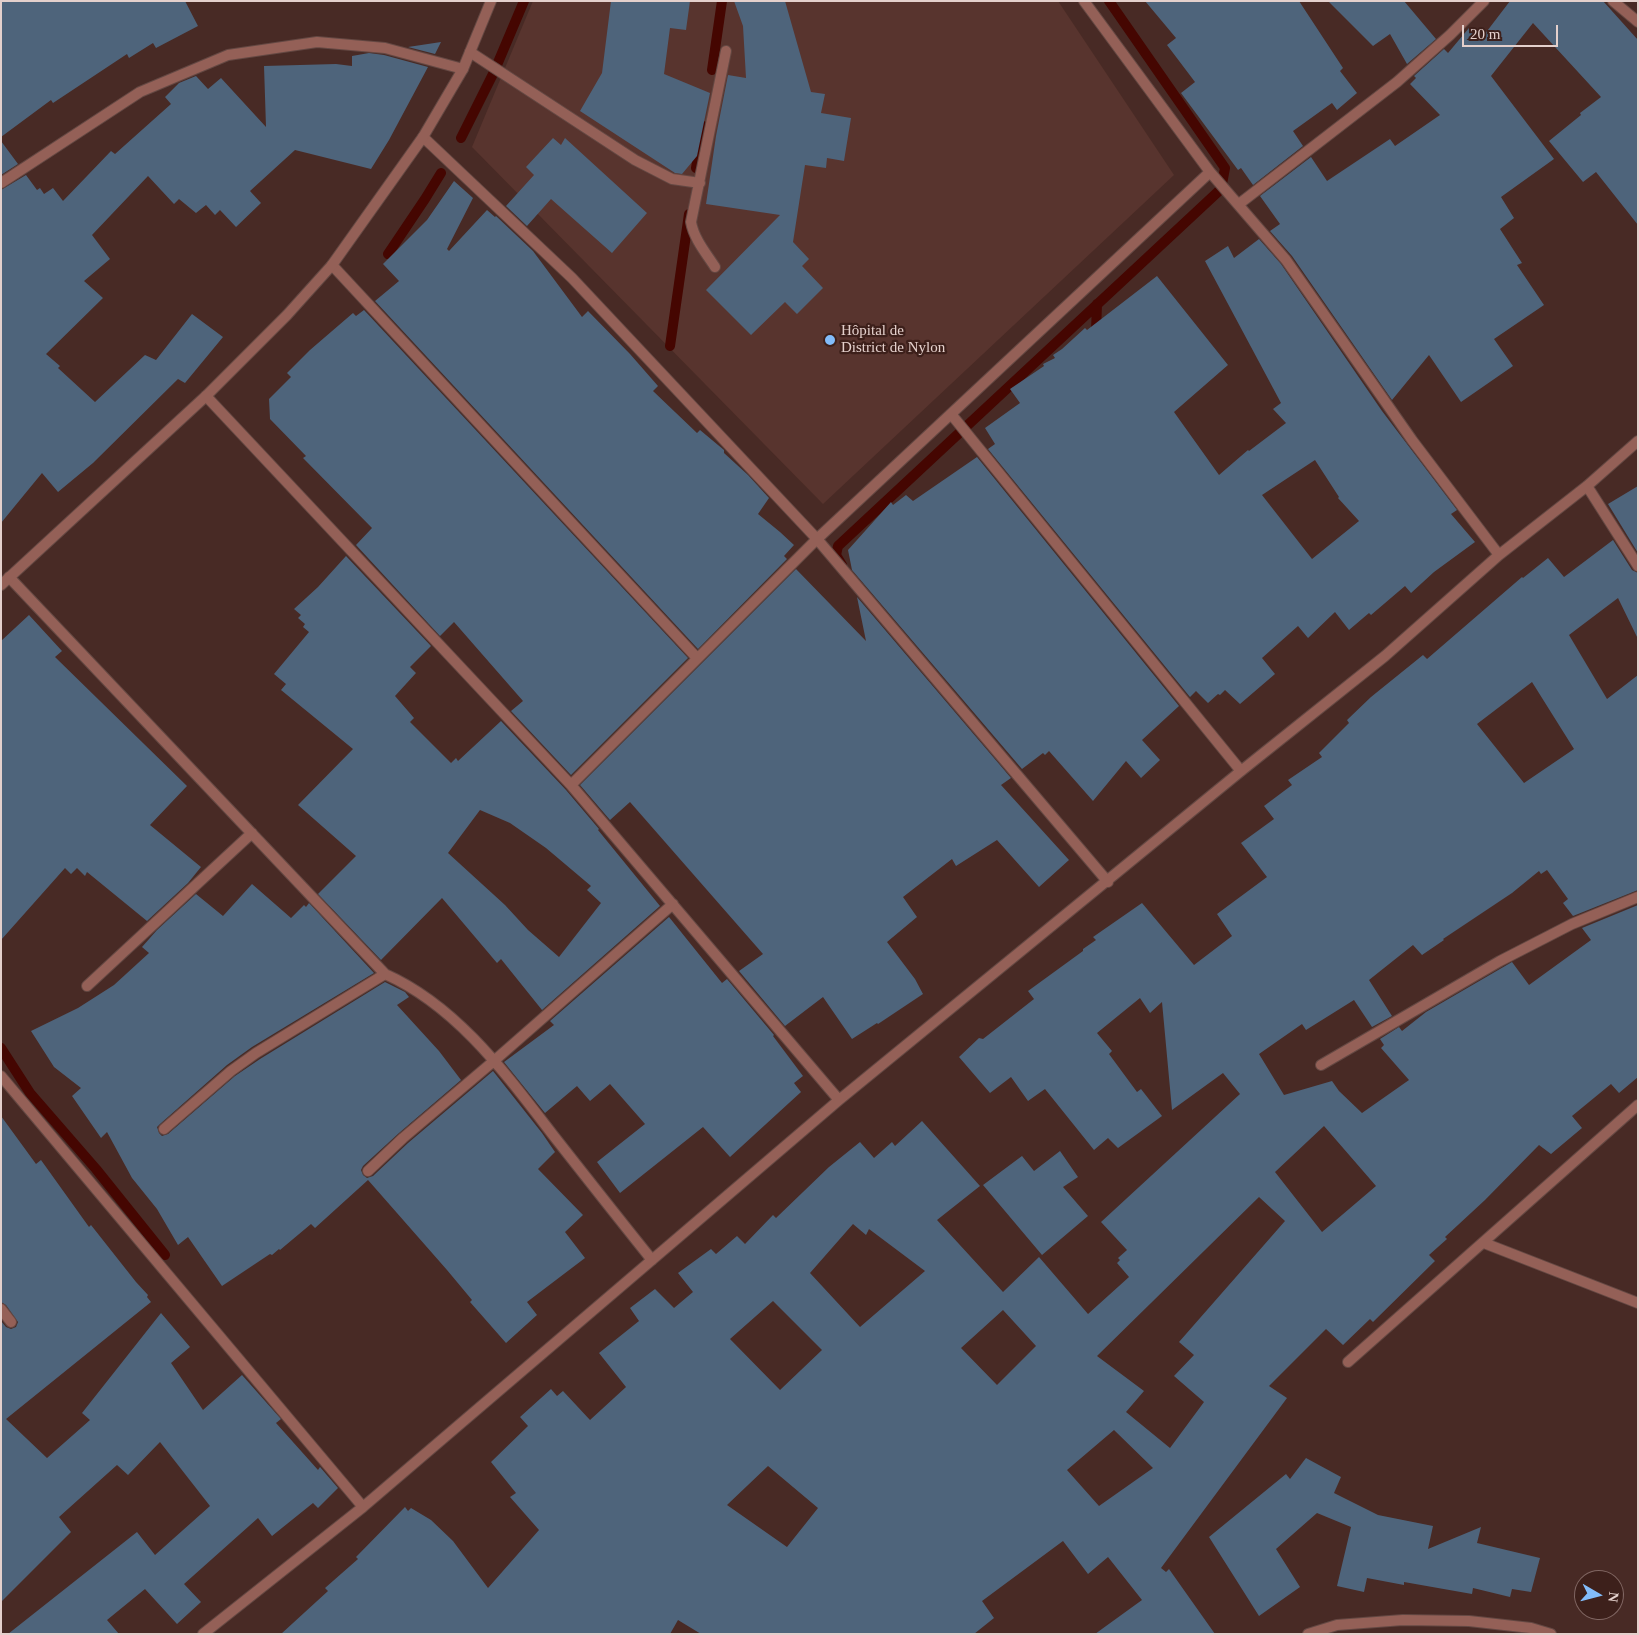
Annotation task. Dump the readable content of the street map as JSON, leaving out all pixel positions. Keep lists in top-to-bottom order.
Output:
{
  "places": ["Hôpital de District de Nylon"],
  "scale_bar": "20 m",
  "north": "right"
}
